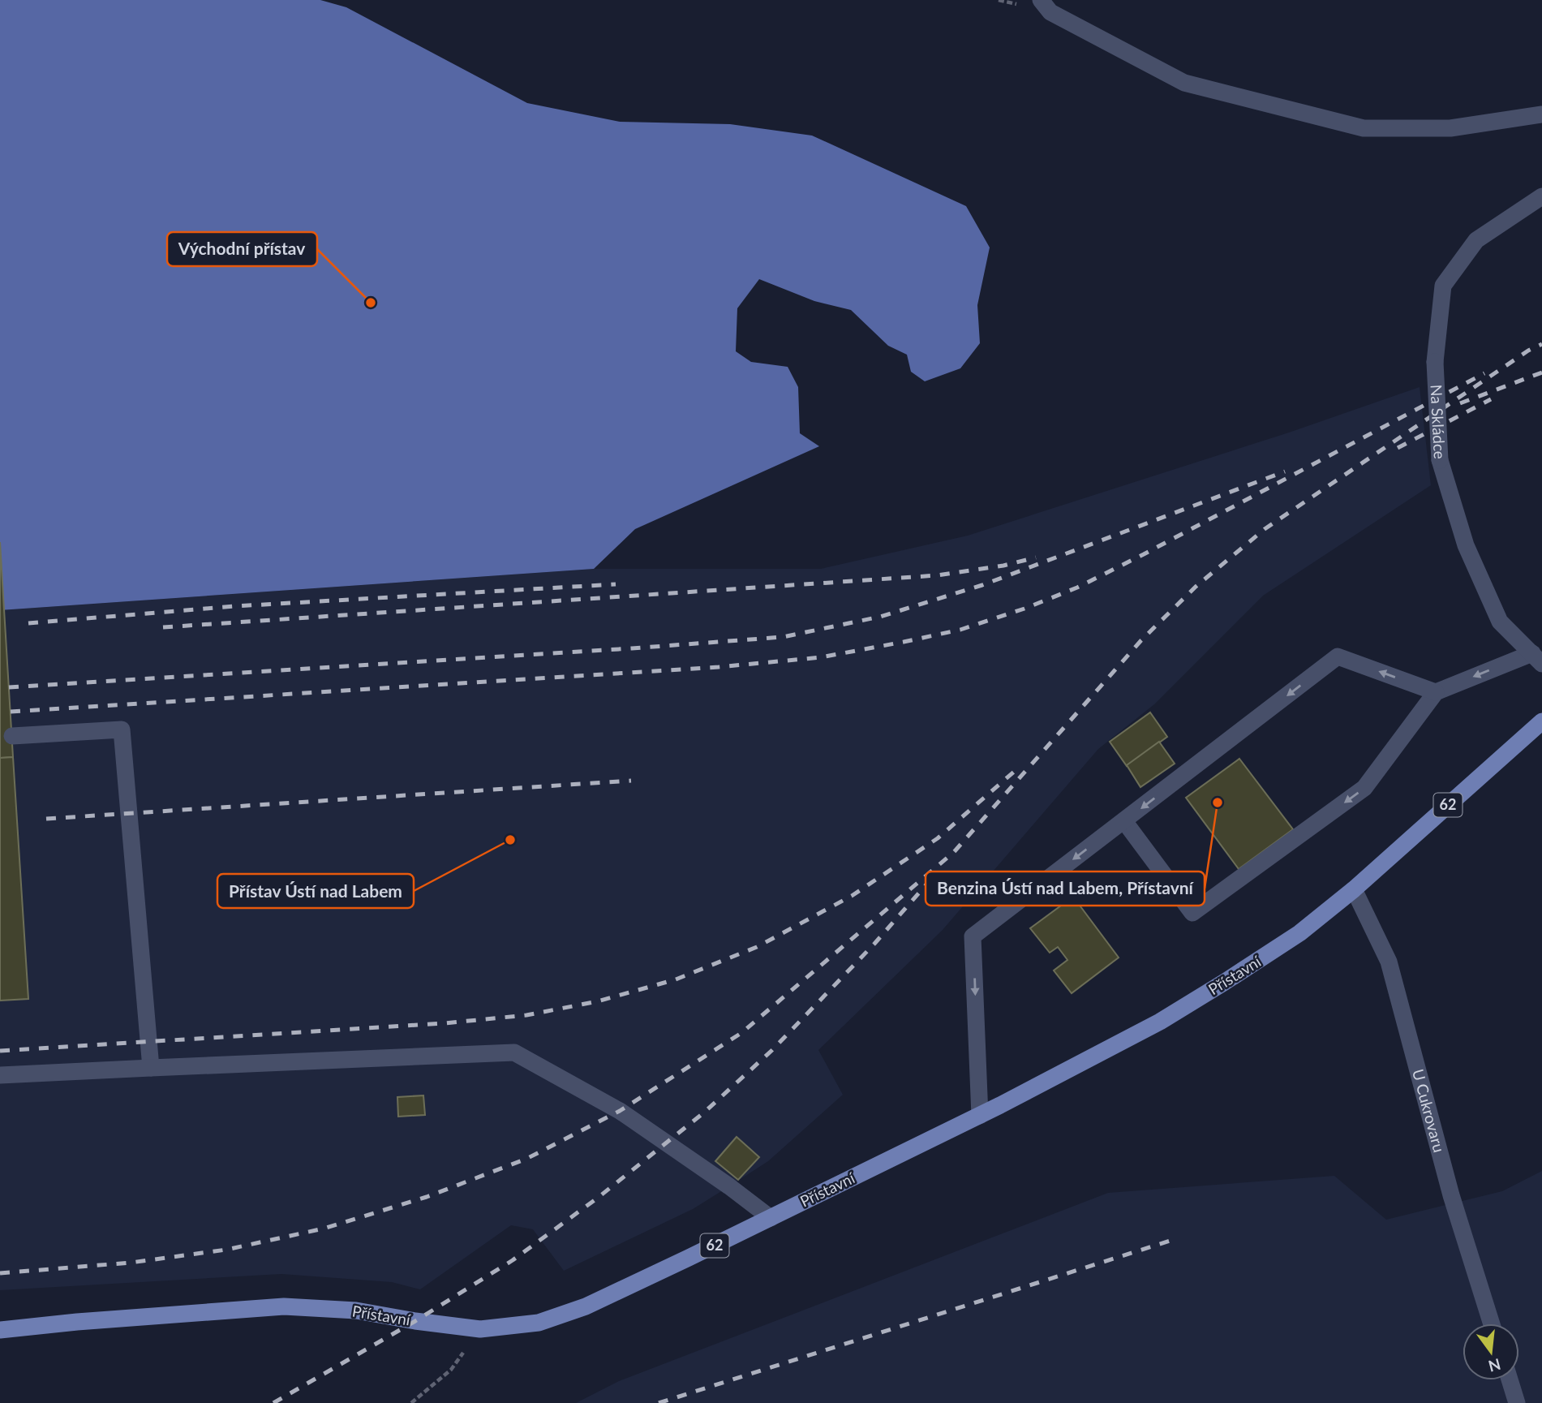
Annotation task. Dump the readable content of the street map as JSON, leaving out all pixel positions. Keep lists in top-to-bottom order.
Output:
{
  "streets": {
    "main road": ["62", "Přístavní"],
    "street": ["Na Skládce", "U Cukrovaru"]
  },
  "crossings": [
    ["Přístavní", "U Cukrovaru"]
  ],
  "places": ["Východní přístav", "Benzina Ústí nad Labem, Přístavní", "Přístav Ústí nad Labem"],
  "north": "bottom"
}
